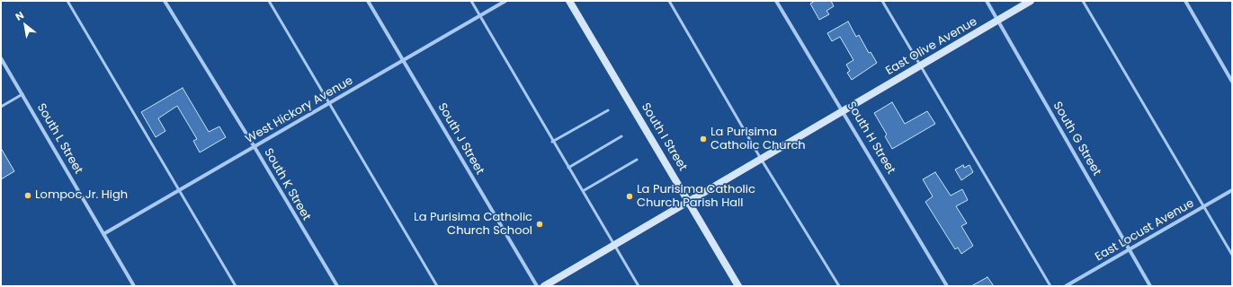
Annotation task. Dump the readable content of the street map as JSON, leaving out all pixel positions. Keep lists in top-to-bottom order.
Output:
{
  "streets": {
    "street": [
      "East Olive Avenue",
      "West Hickory Avenue",
      "South I Street",
      "South H Street",
      "South L Street",
      "South J Street",
      "South G Street",
      "South K Street",
      "East Locust Avenue"
    ]
  },
  "crossings": [
    ["East Olive Avenue", "South I Street"],
    ["East Olive Avenue", "South H Street"],
    ["East Olive Avenue", "South G Street"],
    ["West Hickory Avenue", "South L Street"],
    ["West Hickory Avenue", "South J Street"],
    ["West Hickory Avenue", "South K Street"],
    ["South G Street", "East Locust Avenue"]
  ],
  "places": [
    "La Purisima Catholic Church",
    "Lompoc Jr. High",
    "La Purisima Catholic Church Parish Hall",
    "La Purisima Catholic Church School"
  ],
  "north": "top left"
}
